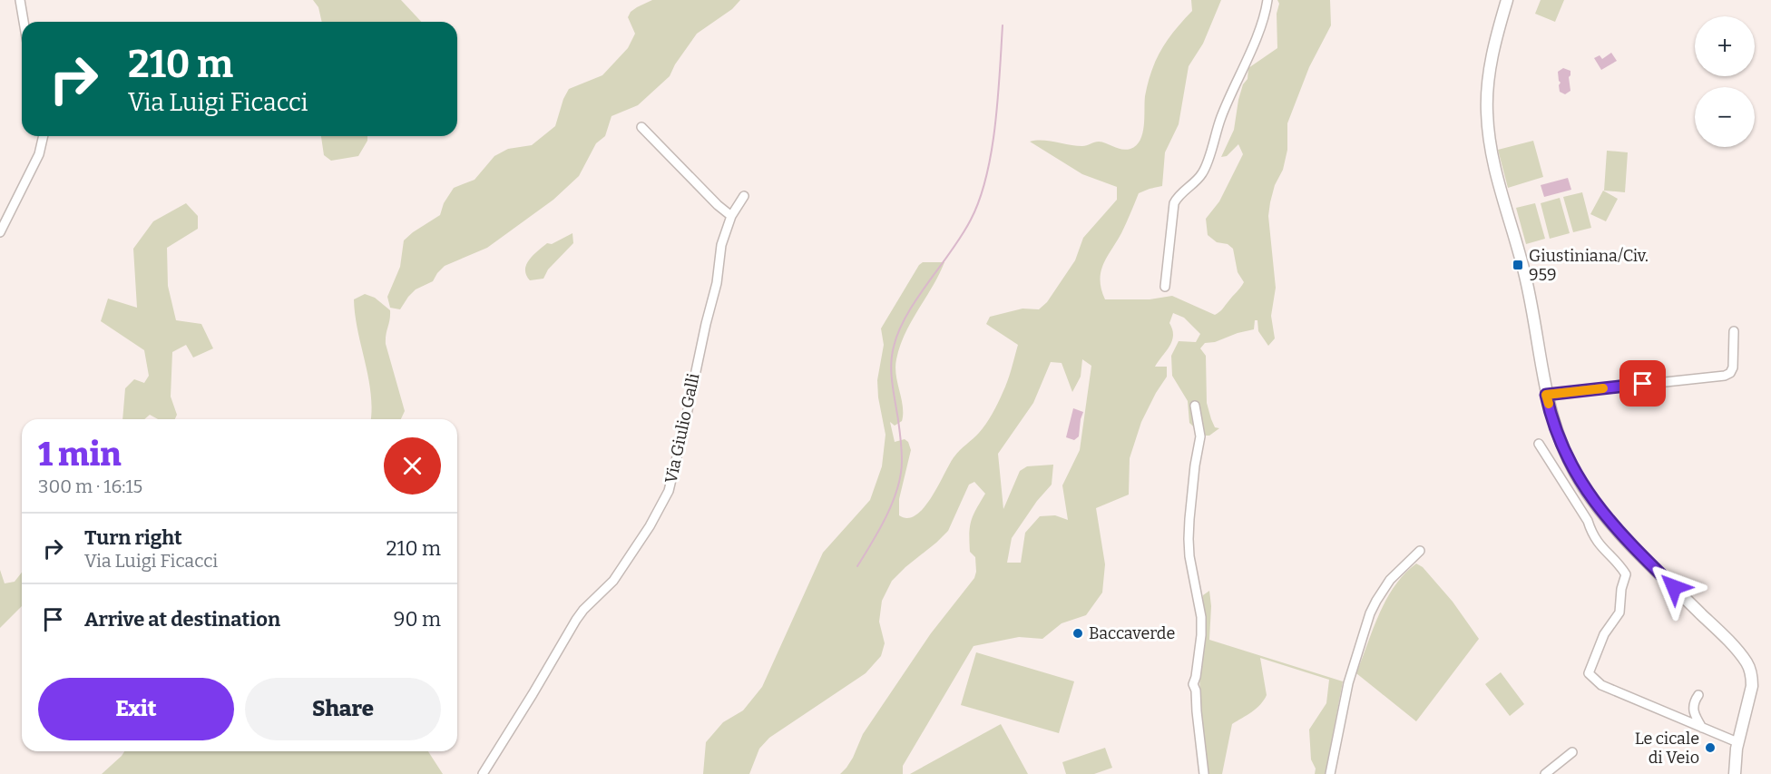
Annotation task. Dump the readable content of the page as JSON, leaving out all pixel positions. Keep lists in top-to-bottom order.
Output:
{
  "streets": {
    "street": ["Via Giulio Galli"]
  },
  "places": {
    "transit": ["Giustiniana/Civ. 959"],
    "other": ["Baccaverde", "Le cicale di Veio"]
  },
  "page": {
    "map_buttons": ["+", "−"],
    "turn": ["210 m", "Via Luigi Ficacci"],
    "heading": ["1 min", "300 m · 16:15"],
    "list": [
      {
        "name": "Turn right",
        "note": "Via Luigi Ficacci",
        "value": "210 m"
      },
      {
        "name": "Arrive at destination",
        "value": "90 m"
      }
    ],
    "buttons": ["Exit", "Share"]
  }
}
